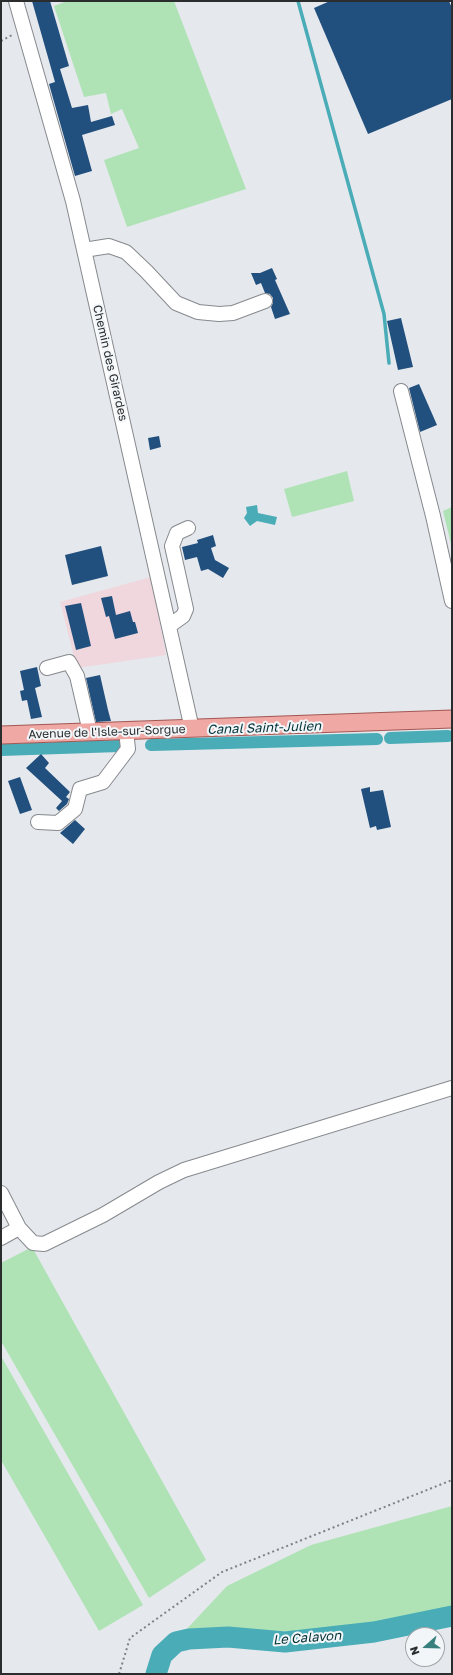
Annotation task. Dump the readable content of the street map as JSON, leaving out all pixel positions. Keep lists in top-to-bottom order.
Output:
{
  "streets": {
    "main road": ["Avenue de l'Isle-sur-Sorgue"],
    "street": ["Chemin des Girardes"]
  },
  "crossings": [
    ["Chemin des Girardes", "Avenue de l'Isle-sur-Sorgue"]
  ],
  "water": ["Canal Saint-Julien", "Le Calavon"],
  "north": "left"
}
